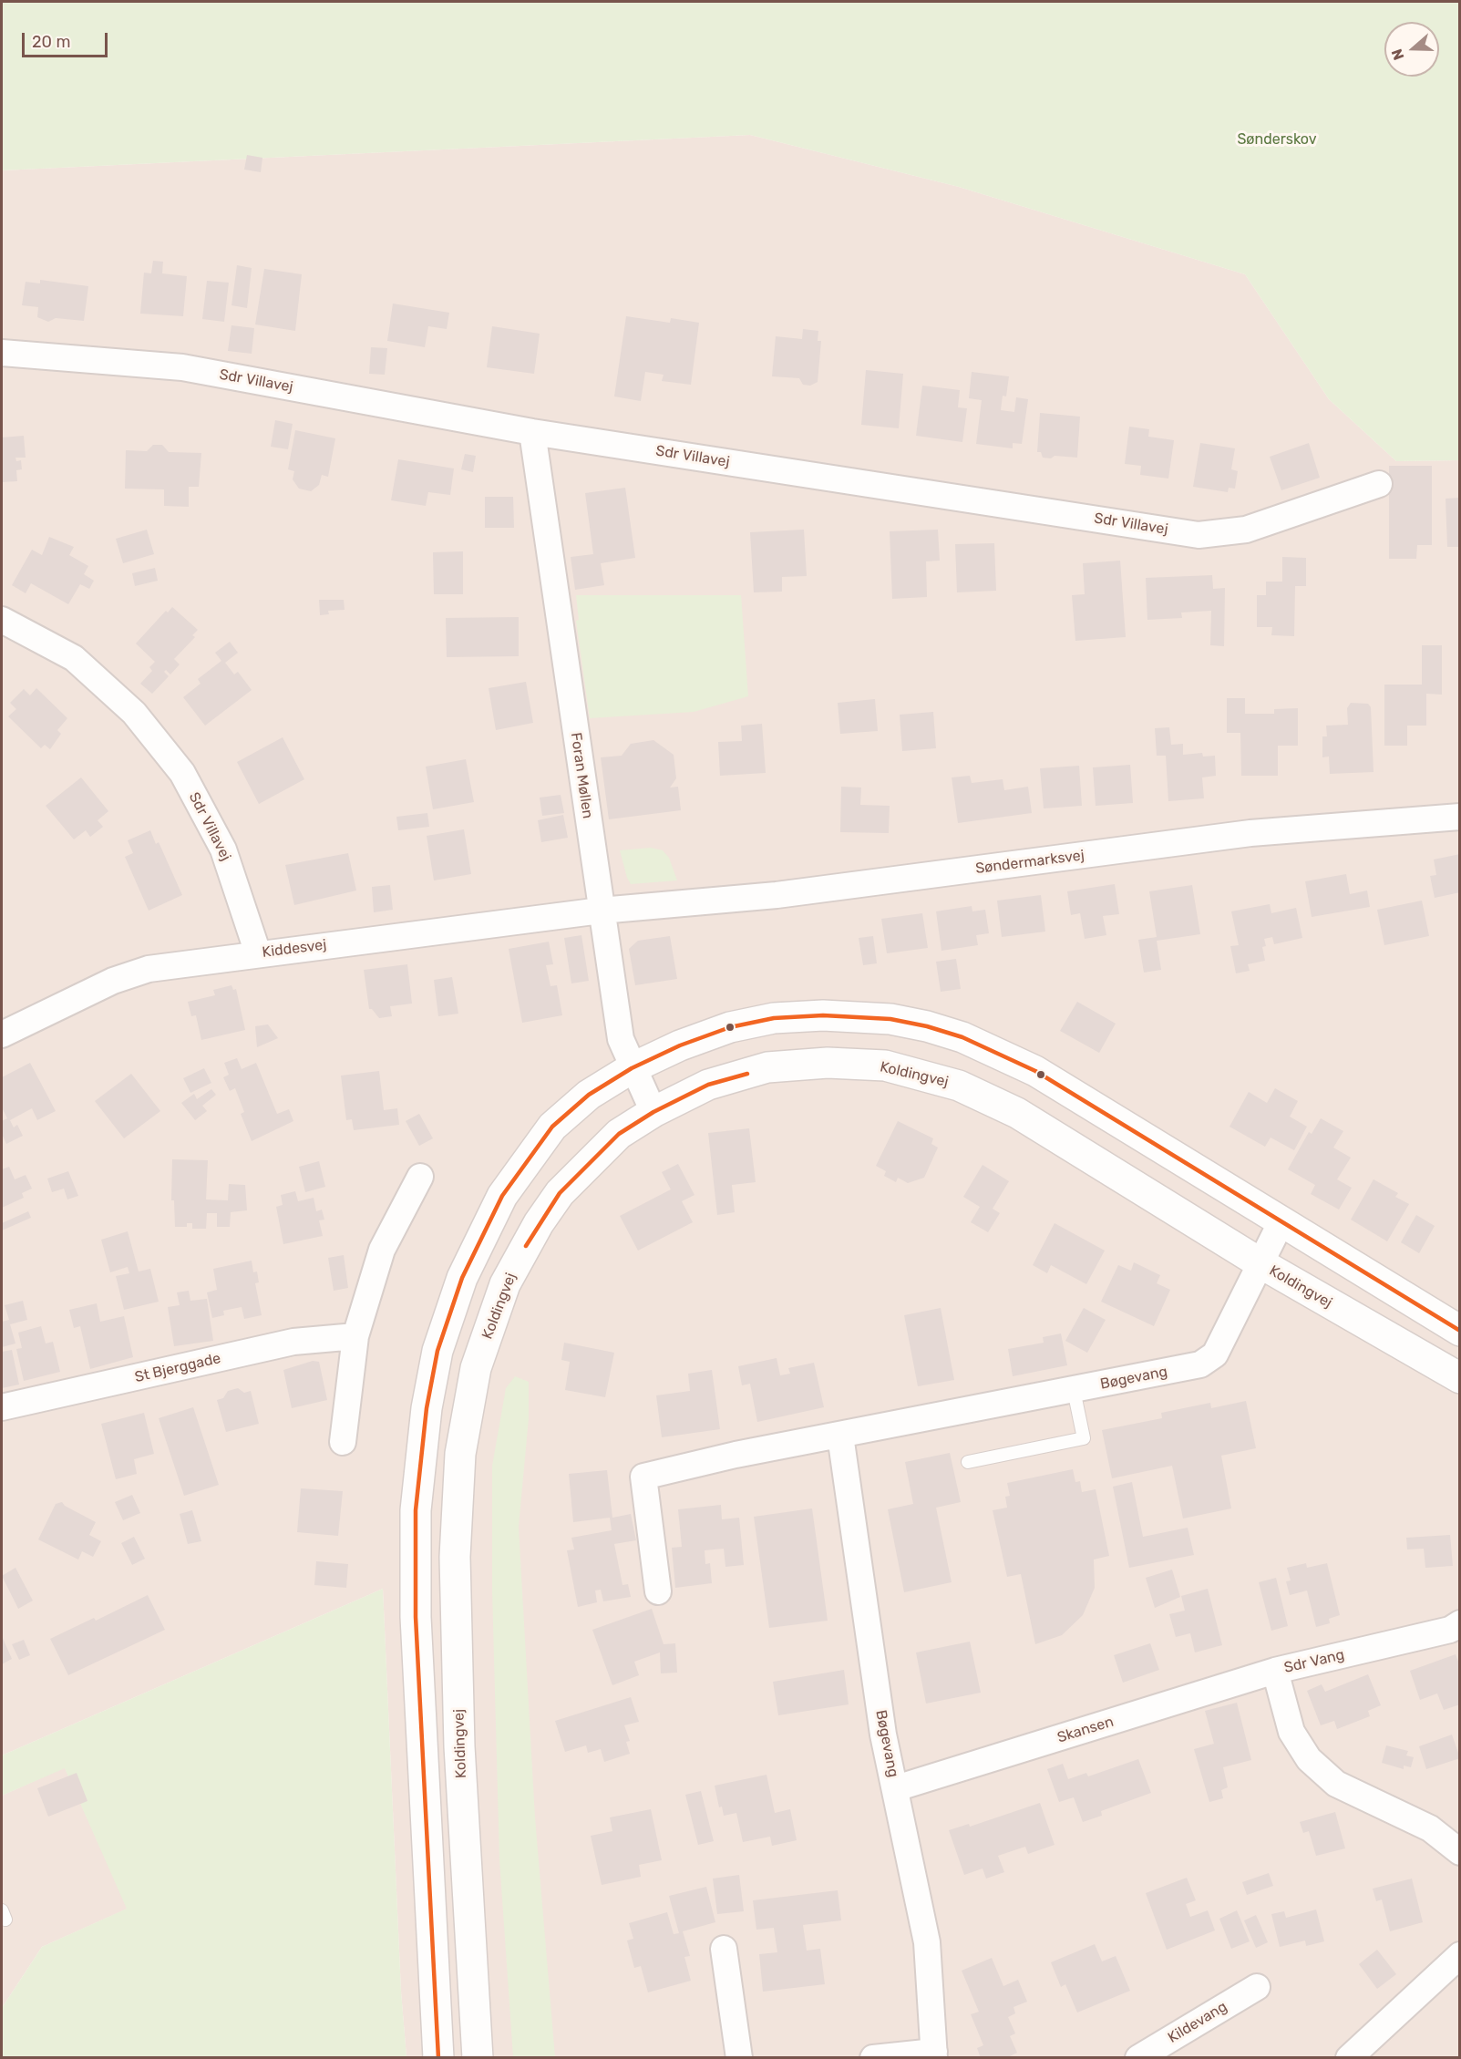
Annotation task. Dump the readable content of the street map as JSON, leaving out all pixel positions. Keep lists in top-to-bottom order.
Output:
{
  "streets": {
    "main road": ["Koldingvej"],
    "street": [
      "Sdr Villavej",
      "Foran Møllen",
      "Søndermarksvej",
      "Kiddesvej",
      "St Bjerggade",
      "Bøgevang",
      "Sdr Vang",
      "Skansen",
      "Kildevang"
    ]
  },
  "crossings": [
    ["Sdr Villavej", "Foran Møllen"],
    ["Sdr Villavej", "Kiddesvej"],
    ["Foran Møllen", "Søndermarksvej"],
    ["Foran Møllen", "Kiddesvej"],
    ["Foran Møllen", "Koldingvej"],
    ["Søndermarksvej", "Kiddesvej"],
    ["Koldingvej", "Bøgevang"],
    ["Bøgevang", "Skansen"],
    ["Sdr Vang", "Skansen"]
  ],
  "parks": ["Sønderskov"],
  "scale_bar": "20 m",
  "north": "left"
}
